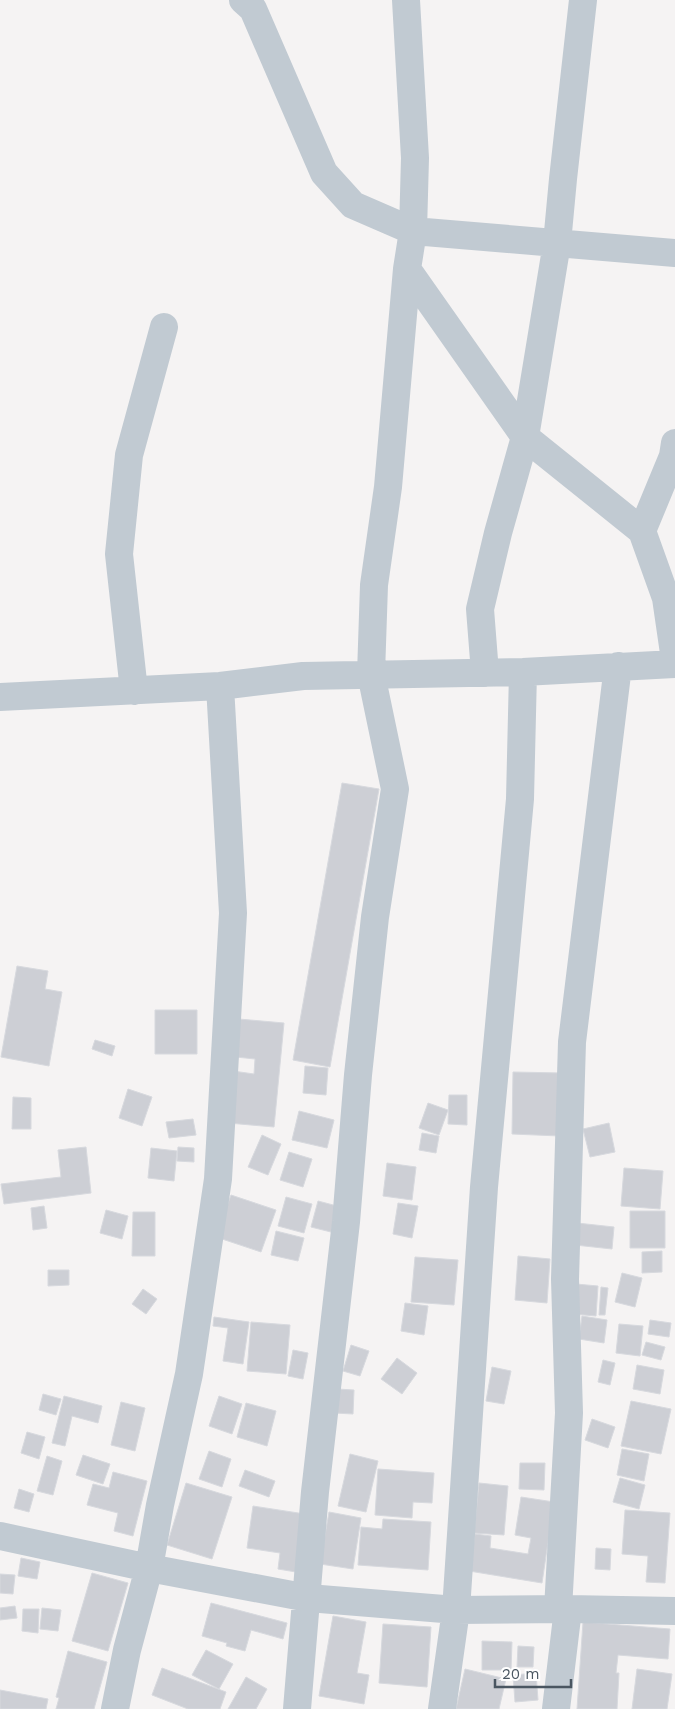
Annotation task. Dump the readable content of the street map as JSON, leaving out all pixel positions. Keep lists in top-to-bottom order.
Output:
{
  "scale_bar": "20 m"
}
